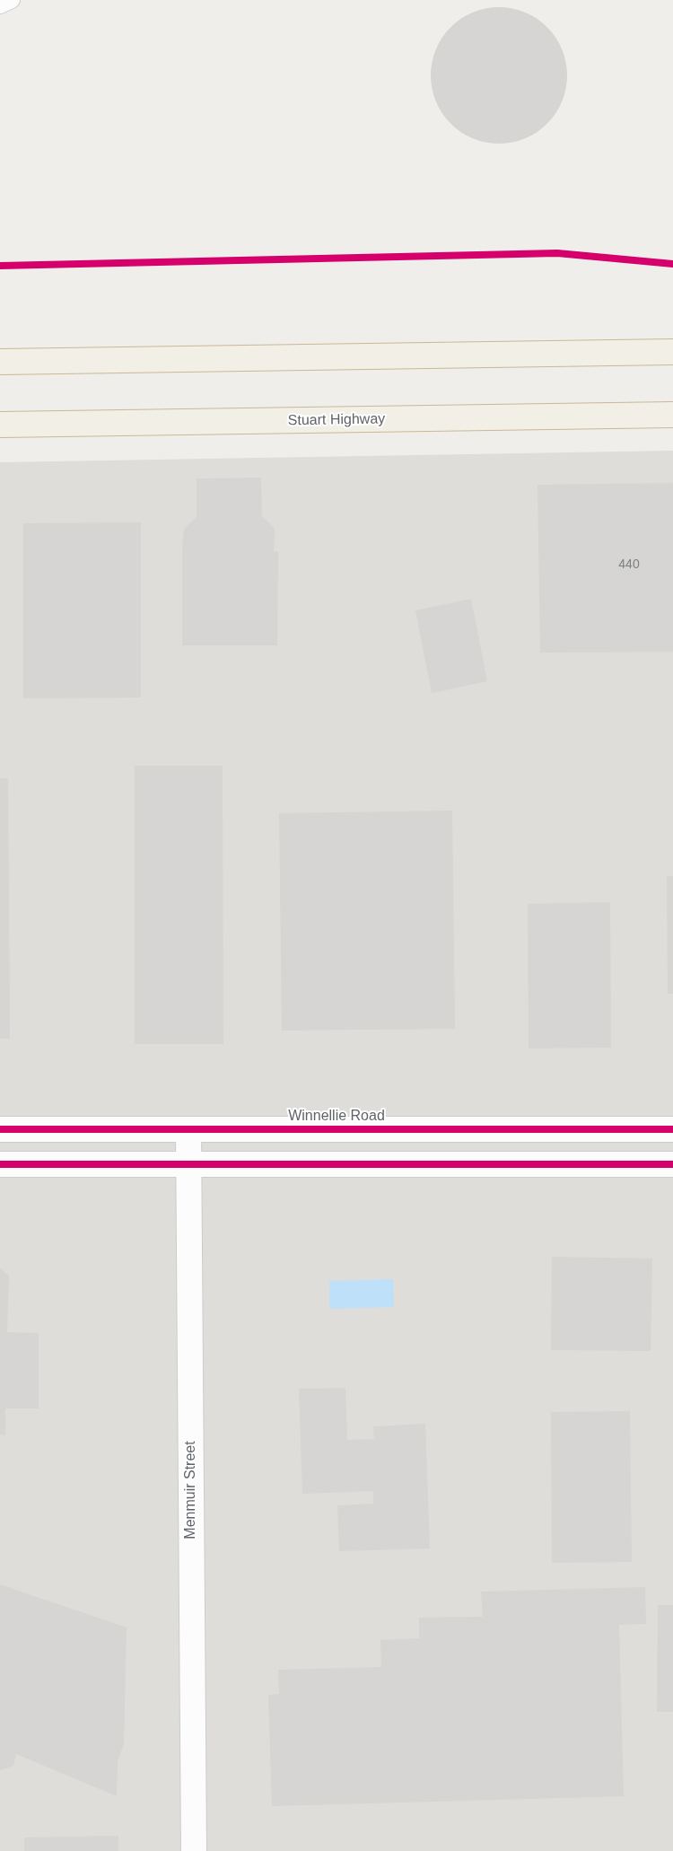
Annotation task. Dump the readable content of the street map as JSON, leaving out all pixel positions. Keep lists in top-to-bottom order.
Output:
{
  "streets": {
    "highway": ["Stuart Highway"],
    "street": ["Winnellie Road", "Menmuir Street"]
  },
  "crossings": [
    ["Winnellie Road", "Menmuir Street"]
  ],
  "house_numbers": ["440"]
}
